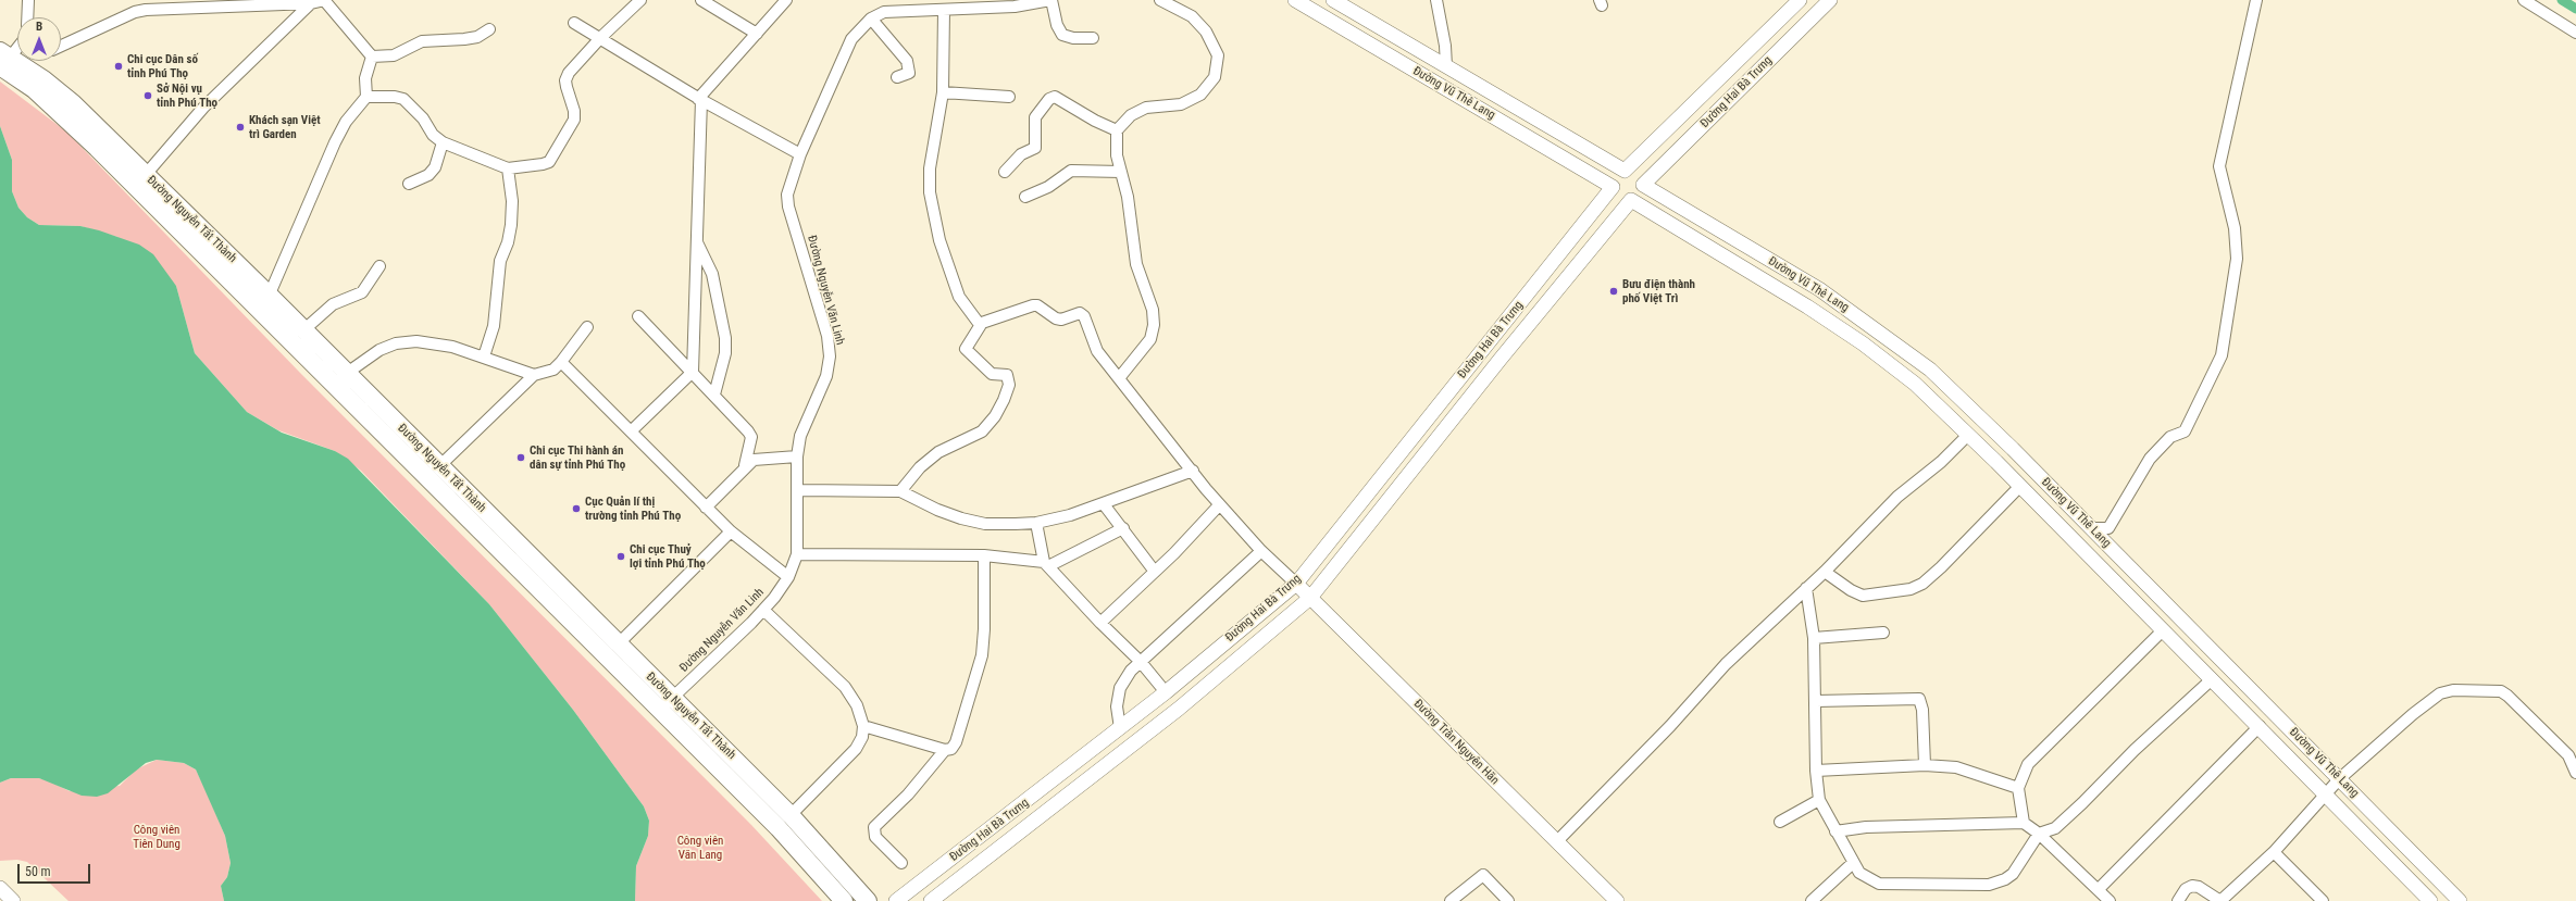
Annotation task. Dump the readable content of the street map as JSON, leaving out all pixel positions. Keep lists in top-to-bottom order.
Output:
{
  "streets": {
    "main road": ["Đường Nguyễn Tất Thành"],
    "street": [
      "Đường Hai Bà Trưng",
      "Đường Vũ Thê Lang",
      "Đường Nguyễn Văn Linh",
      "Đường Trần Nguyên Hãn"
    ]
  },
  "crossings": [
    ["Đường Hai Bà Trưng", "Đường Vũ Thê Lang"],
    ["Đường Hai Bà Trưng", "Đường Trần Nguyên Hãn"],
    ["Đường Nguyễn Tất Thành", "Đường Nguyễn Văn Linh"]
  ],
  "parks": ["Công viên Tiên Dung", "Công viên Văn Lang"],
  "places": [
    "Chi cục Dân số tỉnh Phú Thọ",
    "Sở Nội vụ tỉnh Phú Thọ",
    "Khách sạn Việt trì Garden",
    "Bưu điện thành phố Việt Trì",
    "Chi cục Thi hành án dân sự tỉnh Phú Thọ",
    "Cục Quản lí thị trường tỉnh Phú Thọ",
    "Chi cục Thuỷ lợi tỉnh Phú Thọ"
  ],
  "scale_bar": "50 m",
  "north": "top"
}
